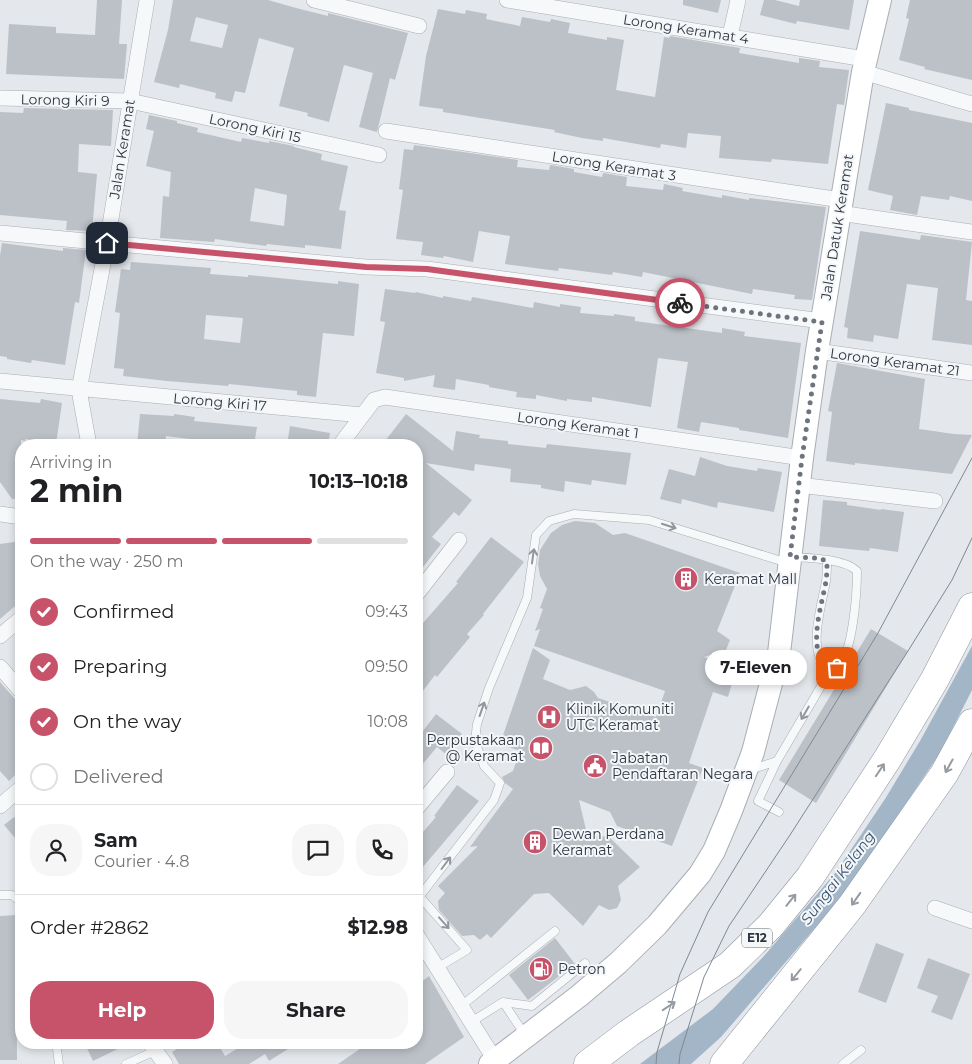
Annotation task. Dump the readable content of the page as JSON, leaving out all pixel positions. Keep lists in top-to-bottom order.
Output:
{
  "streets": {
    "highway": ["E12"],
    "street": [
      "Lorong Keramat 4",
      "Lorong Kiri 9",
      "Lorong Kiri 15",
      "Jalan Keramat",
      "Lorong Keramat 3",
      "Jalan Datuk Keramat",
      "Lorong Keramat 21",
      "Lorong Kiri 17",
      "Lorong Keramat 1"
    ]
  },
  "crossings": [
    ["Lorong Keramat 4", "Jalan Datuk Keramat"],
    ["Lorong Kiri 9", "Lorong Kiri 15"],
    ["Lorong Kiri 9", "Jalan Keramat"],
    ["Lorong Kiri 15", "Jalan Keramat"],
    ["Jalan Keramat", "Lorong Kiri 17"],
    ["Lorong Keramat 3", "Jalan Datuk Keramat"],
    ["Jalan Datuk Keramat", "Lorong Keramat 21"],
    ["Jalan Datuk Keramat", "Lorong Keramat 1"],
    ["Lorong Kiri 17", "Lorong Keramat 1"]
  ],
  "water": ["Sungai Kelang"],
  "places": {
    "building": ["Keramat Mall", "Dewan Perdana Keramat"],
    "other": ["7-Eleven"],
    "hospital": ["Klinik Komuniti UTC Keramat"],
    "library": ["Perpustakaan @ Keramat"],
    "public building": ["Jabatan Pendaftaran Negara"],
    "fuel station": ["Petron"]
  },
  "page": {
    "heading": ["2 min", "Arriving in", "10:13–10:18"],
    "panel": [
      "Sam",
      "Courier · 4.8",
      "Order #2862",
      "$12.98"
    ],
    "bar": "On the way · 250 m",
    "list": [
      ["Confirmed", "09:43"],
      ["Preparing", "09:50"],
      ["On the way", "10:08"],
      "Delivered"
    ],
    "bubble": "7-Eleven",
    "buttons": ["Help", "Share"]
  }
}
